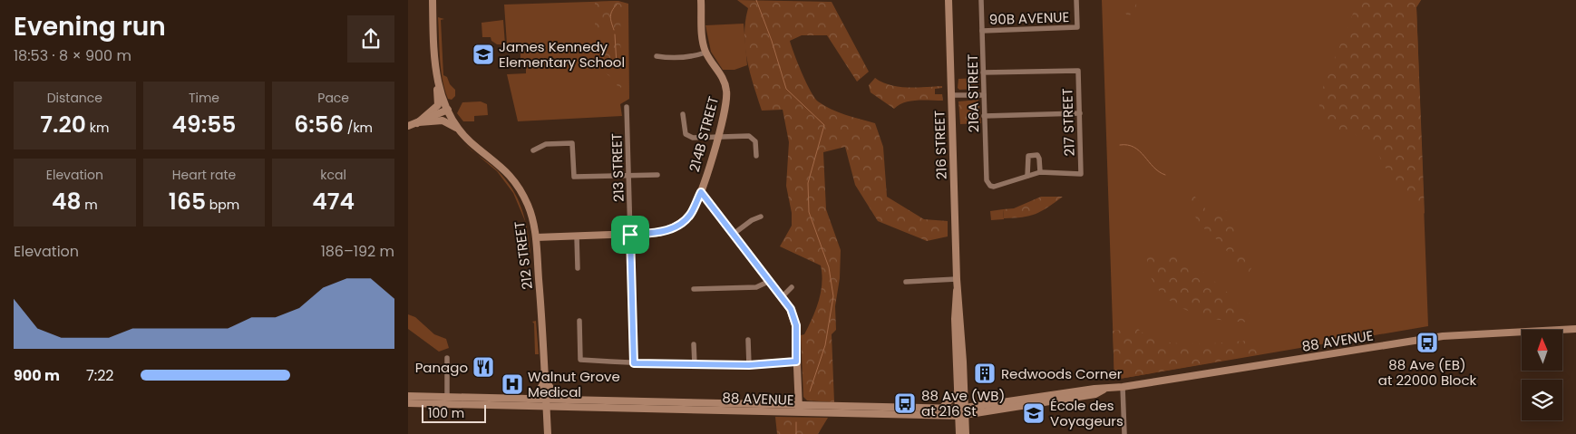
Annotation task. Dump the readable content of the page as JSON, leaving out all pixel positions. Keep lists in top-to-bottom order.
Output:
{
  "streets": {
    "main road": [
      "214B STREET",
      "216 STREET",
      "212 STREET",
      "88 AVENUE"
    ],
    "street": [
      "90B AVENUE",
      "216A STREET",
      "217 STREET",
      "213 STREET"
    ]
  },
  "crossings": [
    ["90B AVENUE", "216A STREET"],
    ["216A STREET", "217 STREET"],
    ["214B STREET", "88 AVENUE"],
    ["216 STREET", "88 AVENUE"],
    ["212 STREET", "88 AVENUE"]
  ],
  "places": {
    "school or university": ["James Kennedy Elementary School", "École des Voyageurs"],
    "bus stop": ["88 Ave (EB) at 22000 Block", "88 Ave (WB) at 216 St"],
    "restaurant": ["Panago"],
    "building": ["Redwoods Corner"],
    "hospital": ["Walnut Grove Medical"]
  },
  "scale_bar": "100 m",
  "north": "top",
  "page": {
    "heading": ["Evening run", "18:53 · 8 × 900 m"],
    "stats": [
      ["Distance", "7.20 km"],
      ["Time", "49:55"],
      ["Pace", "6:56 /km"],
      ["Elevation", "48 m"],
      ["Heart rate", "165 bpm"],
      ["kcal", "474"]
    ],
    "chart": ["Elevation", "186–192 m"],
    "list": [
      {
        "name": "900 m",
        "note": "7:22"
      }
    ],
    "scale": "100 m"
  }
}
